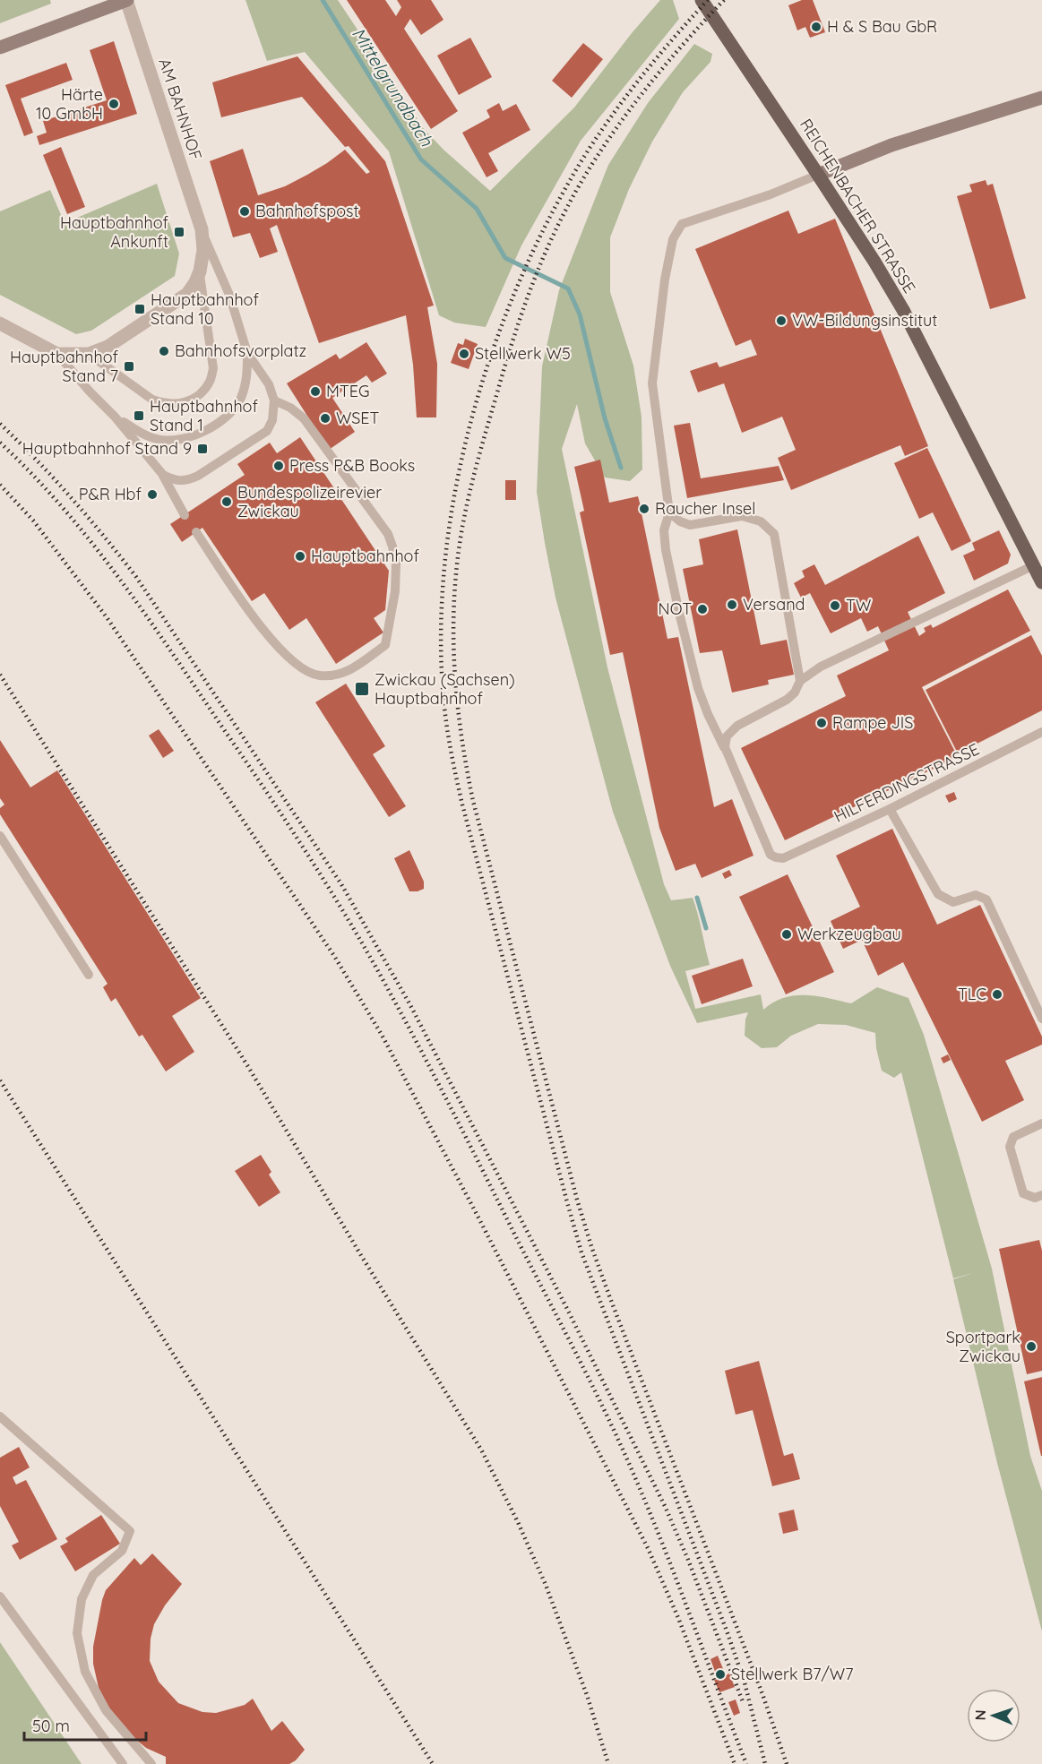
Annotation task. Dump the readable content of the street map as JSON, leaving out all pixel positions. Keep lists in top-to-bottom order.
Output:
{
  "streets": {
    "main road": ["AM BAHNHOF", "REICHENBACHER STRASSE"],
    "lane": ["HILFERDINGSTRASSE"]
  },
  "water": ["Mittelgrundbach"],
  "places": {
    "other": [
      "H & S Bau GbR",
      "Härte 10 GmbH",
      "Bahnhofspost",
      "VW-Bildungsinstitut",
      "Bahnhofsvorplatz",
      "Stellwerk W5",
      "MTEG",
      "WSET",
      "Press P&B Books",
      "P&R Hbf",
      "Bundespolizeirevier Zwickau",
      "Raucher Insel",
      "Hauptbahnhof",
      "Versand",
      "TW",
      "NOT",
      "Rampe JIS",
      "Werkzeugbau",
      "TLC",
      "Sportpark Zwickau",
      "Stellwerk B7/W7"
    ],
    "transit": [
      "Hauptbahnhof Ankunft",
      "Hauptbahnhof Stand 10",
      "Hauptbahnhof Stand 7",
      "Hauptbahnhof Stand 1",
      "Hauptbahnhof Stand 9",
      "Zwickau (Sachsen) Hauptbahnhof"
    ]
  },
  "scale_bar": "50 m",
  "north": "left"
}
